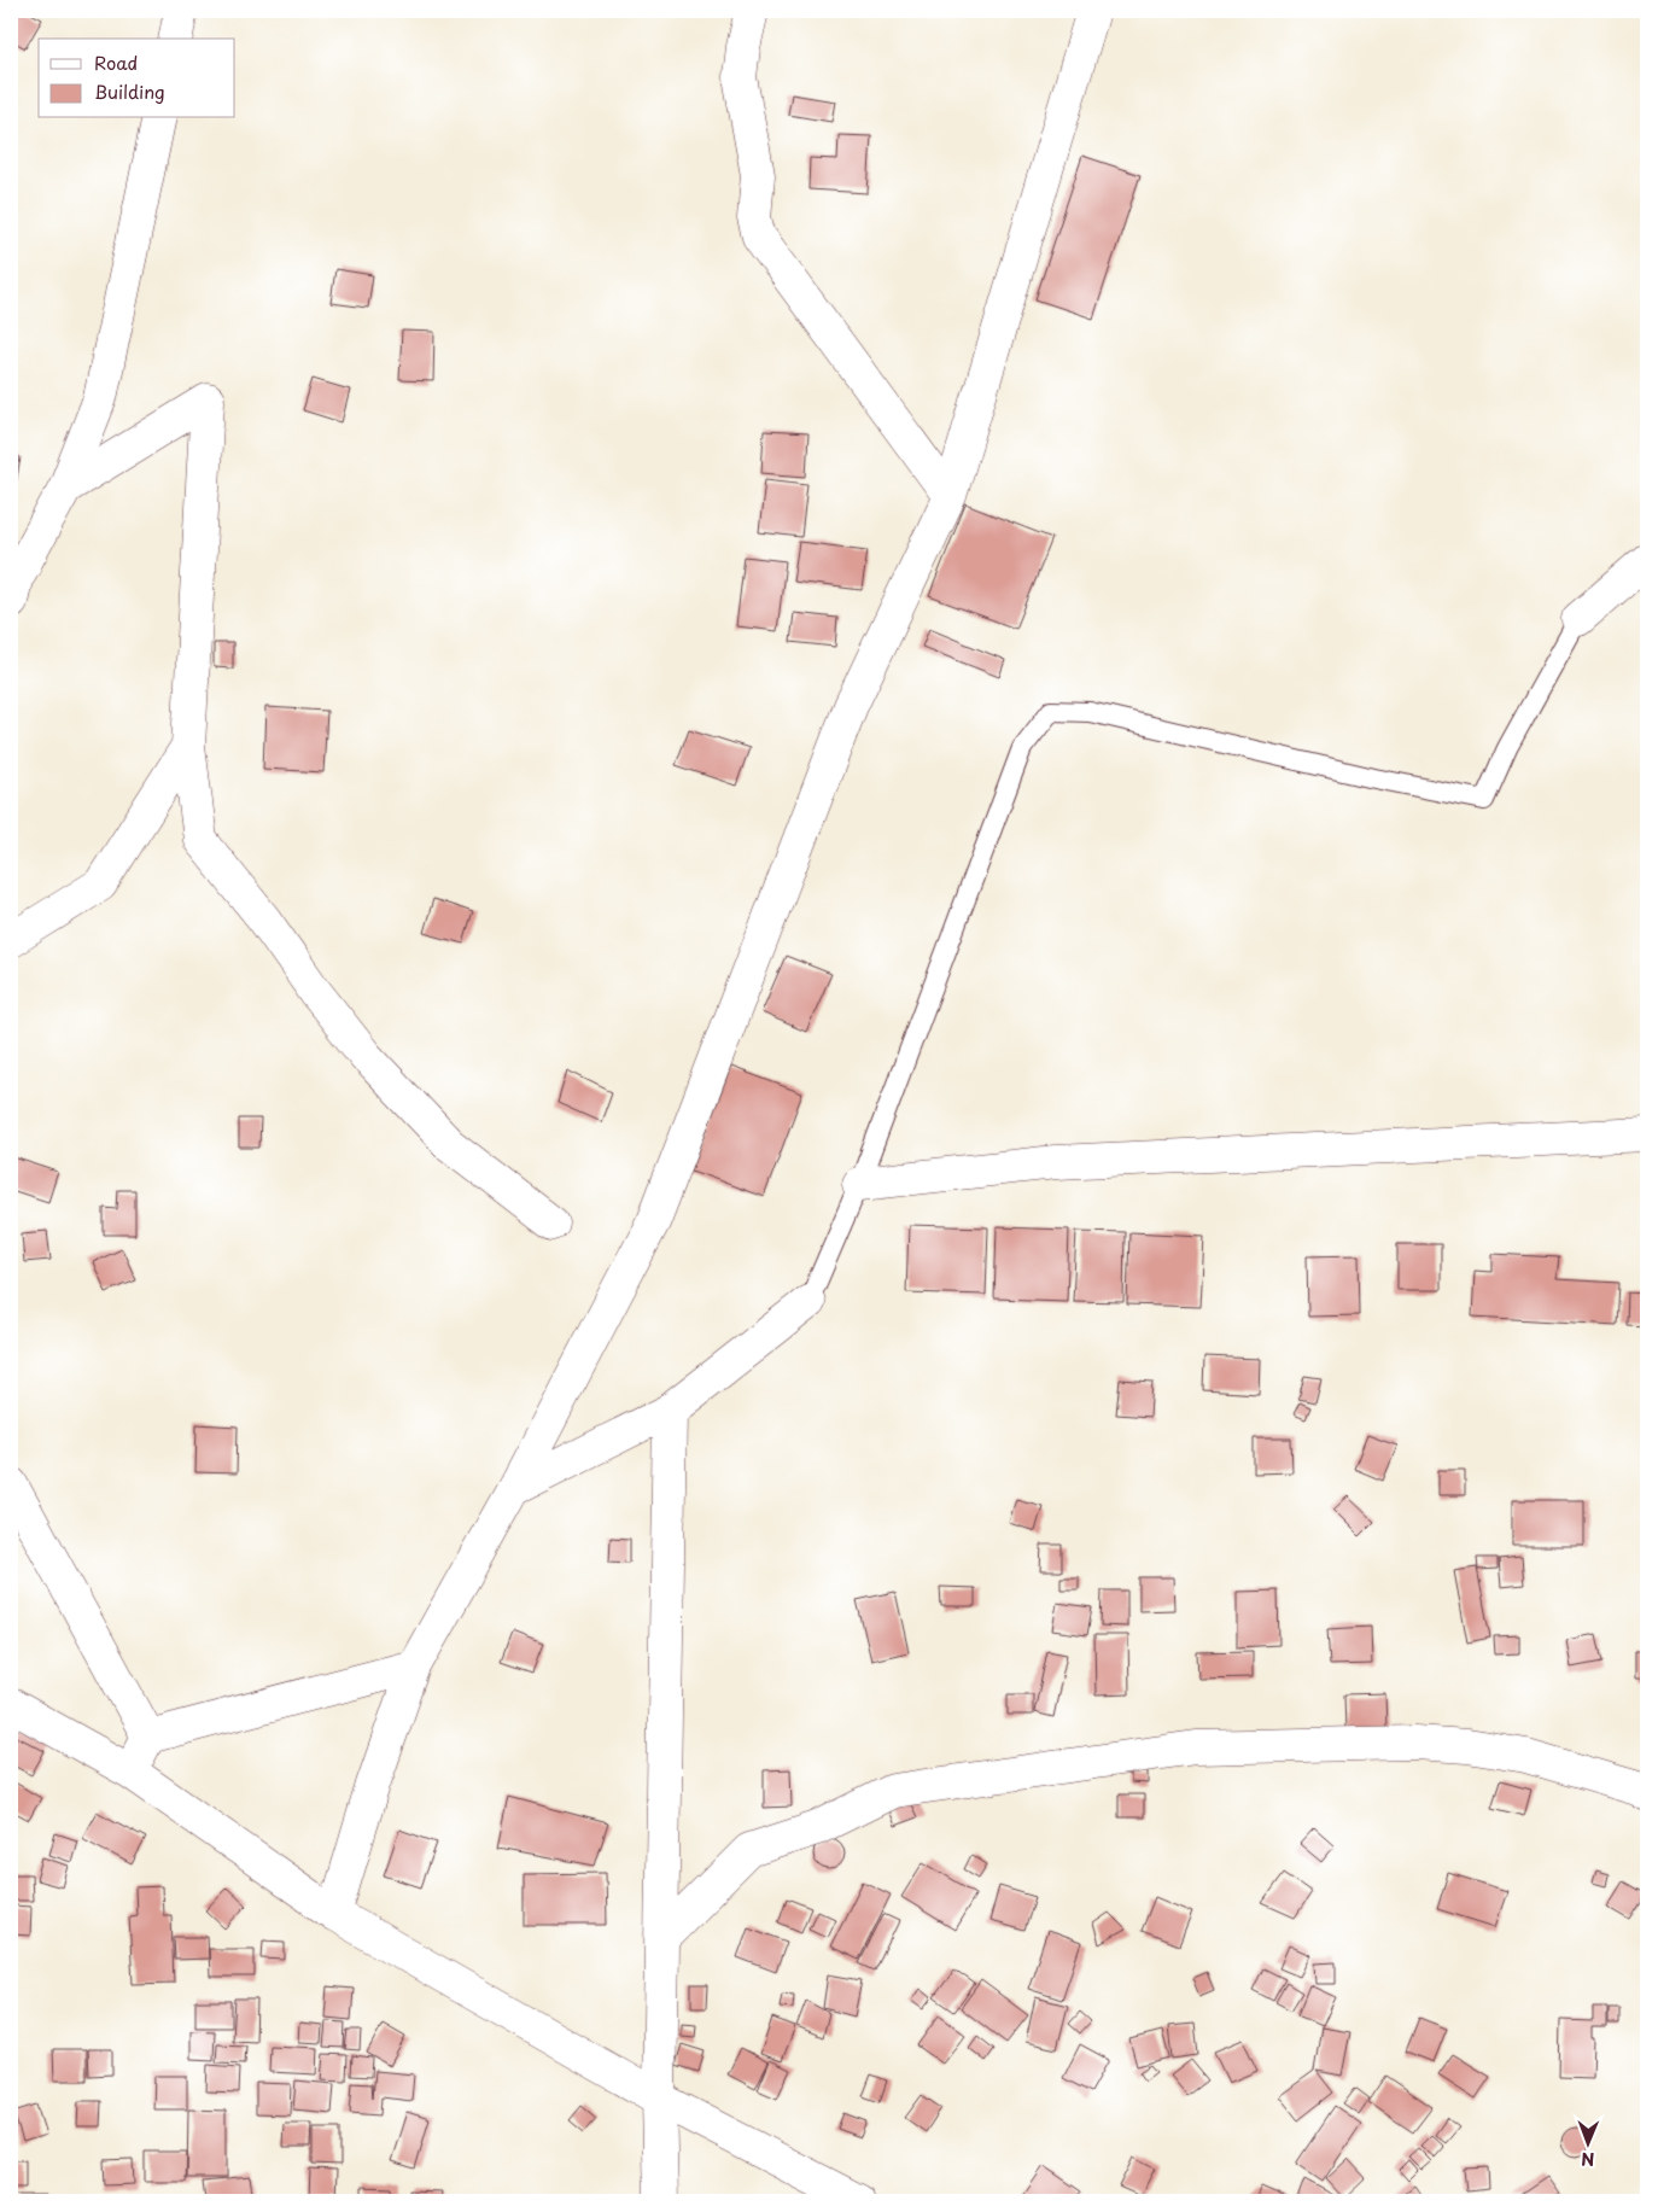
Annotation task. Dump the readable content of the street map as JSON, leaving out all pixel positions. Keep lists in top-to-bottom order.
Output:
{
  "legend": ["Road", "Building"],
  "north": "bottom"
}
